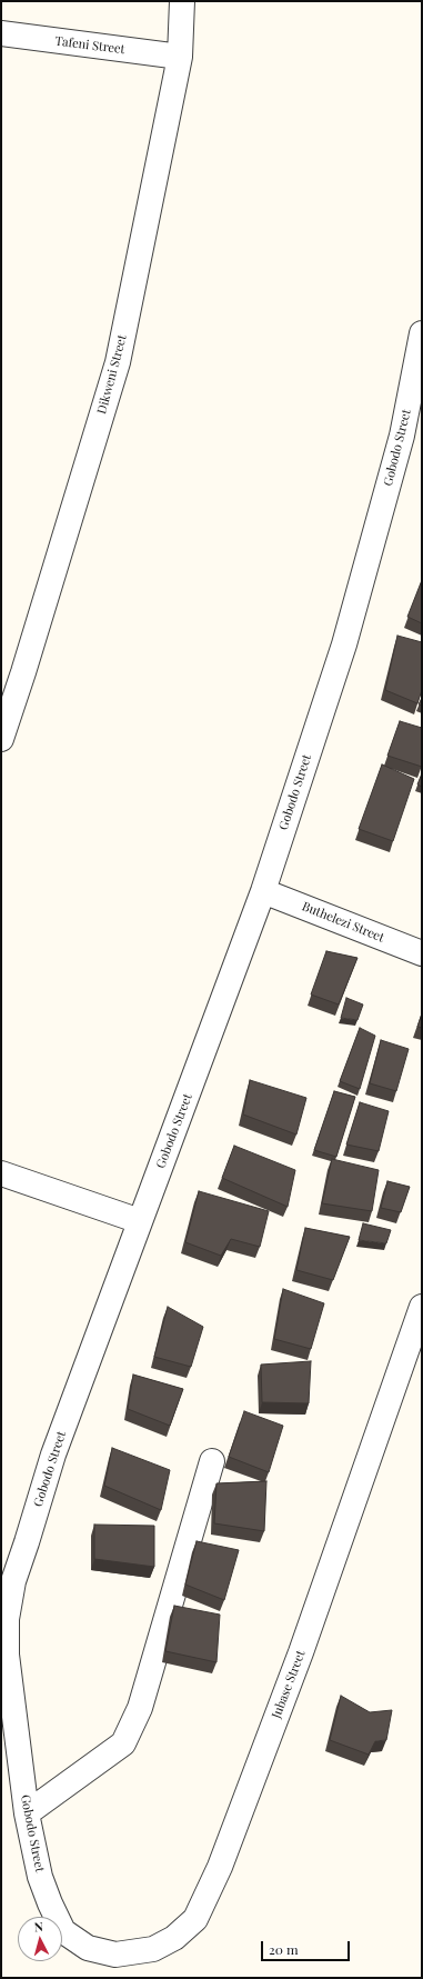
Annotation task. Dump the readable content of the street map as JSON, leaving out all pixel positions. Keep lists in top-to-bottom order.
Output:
{
  "streets": {
    "street": [
      "Tafeni Street",
      "Dikweni Street",
      "Gobodo Street",
      "Buthelezi Street",
      "Jubase Street"
    ]
  },
  "crossings": [
    ["Tafeni Street", "Dikweni Street"],
    ["Gobodo Street", "Buthelezi Street"],
    ["Gobodo Street", "Jubase Street"]
  ],
  "scale_bar": "20 m",
  "north": "top"
}
